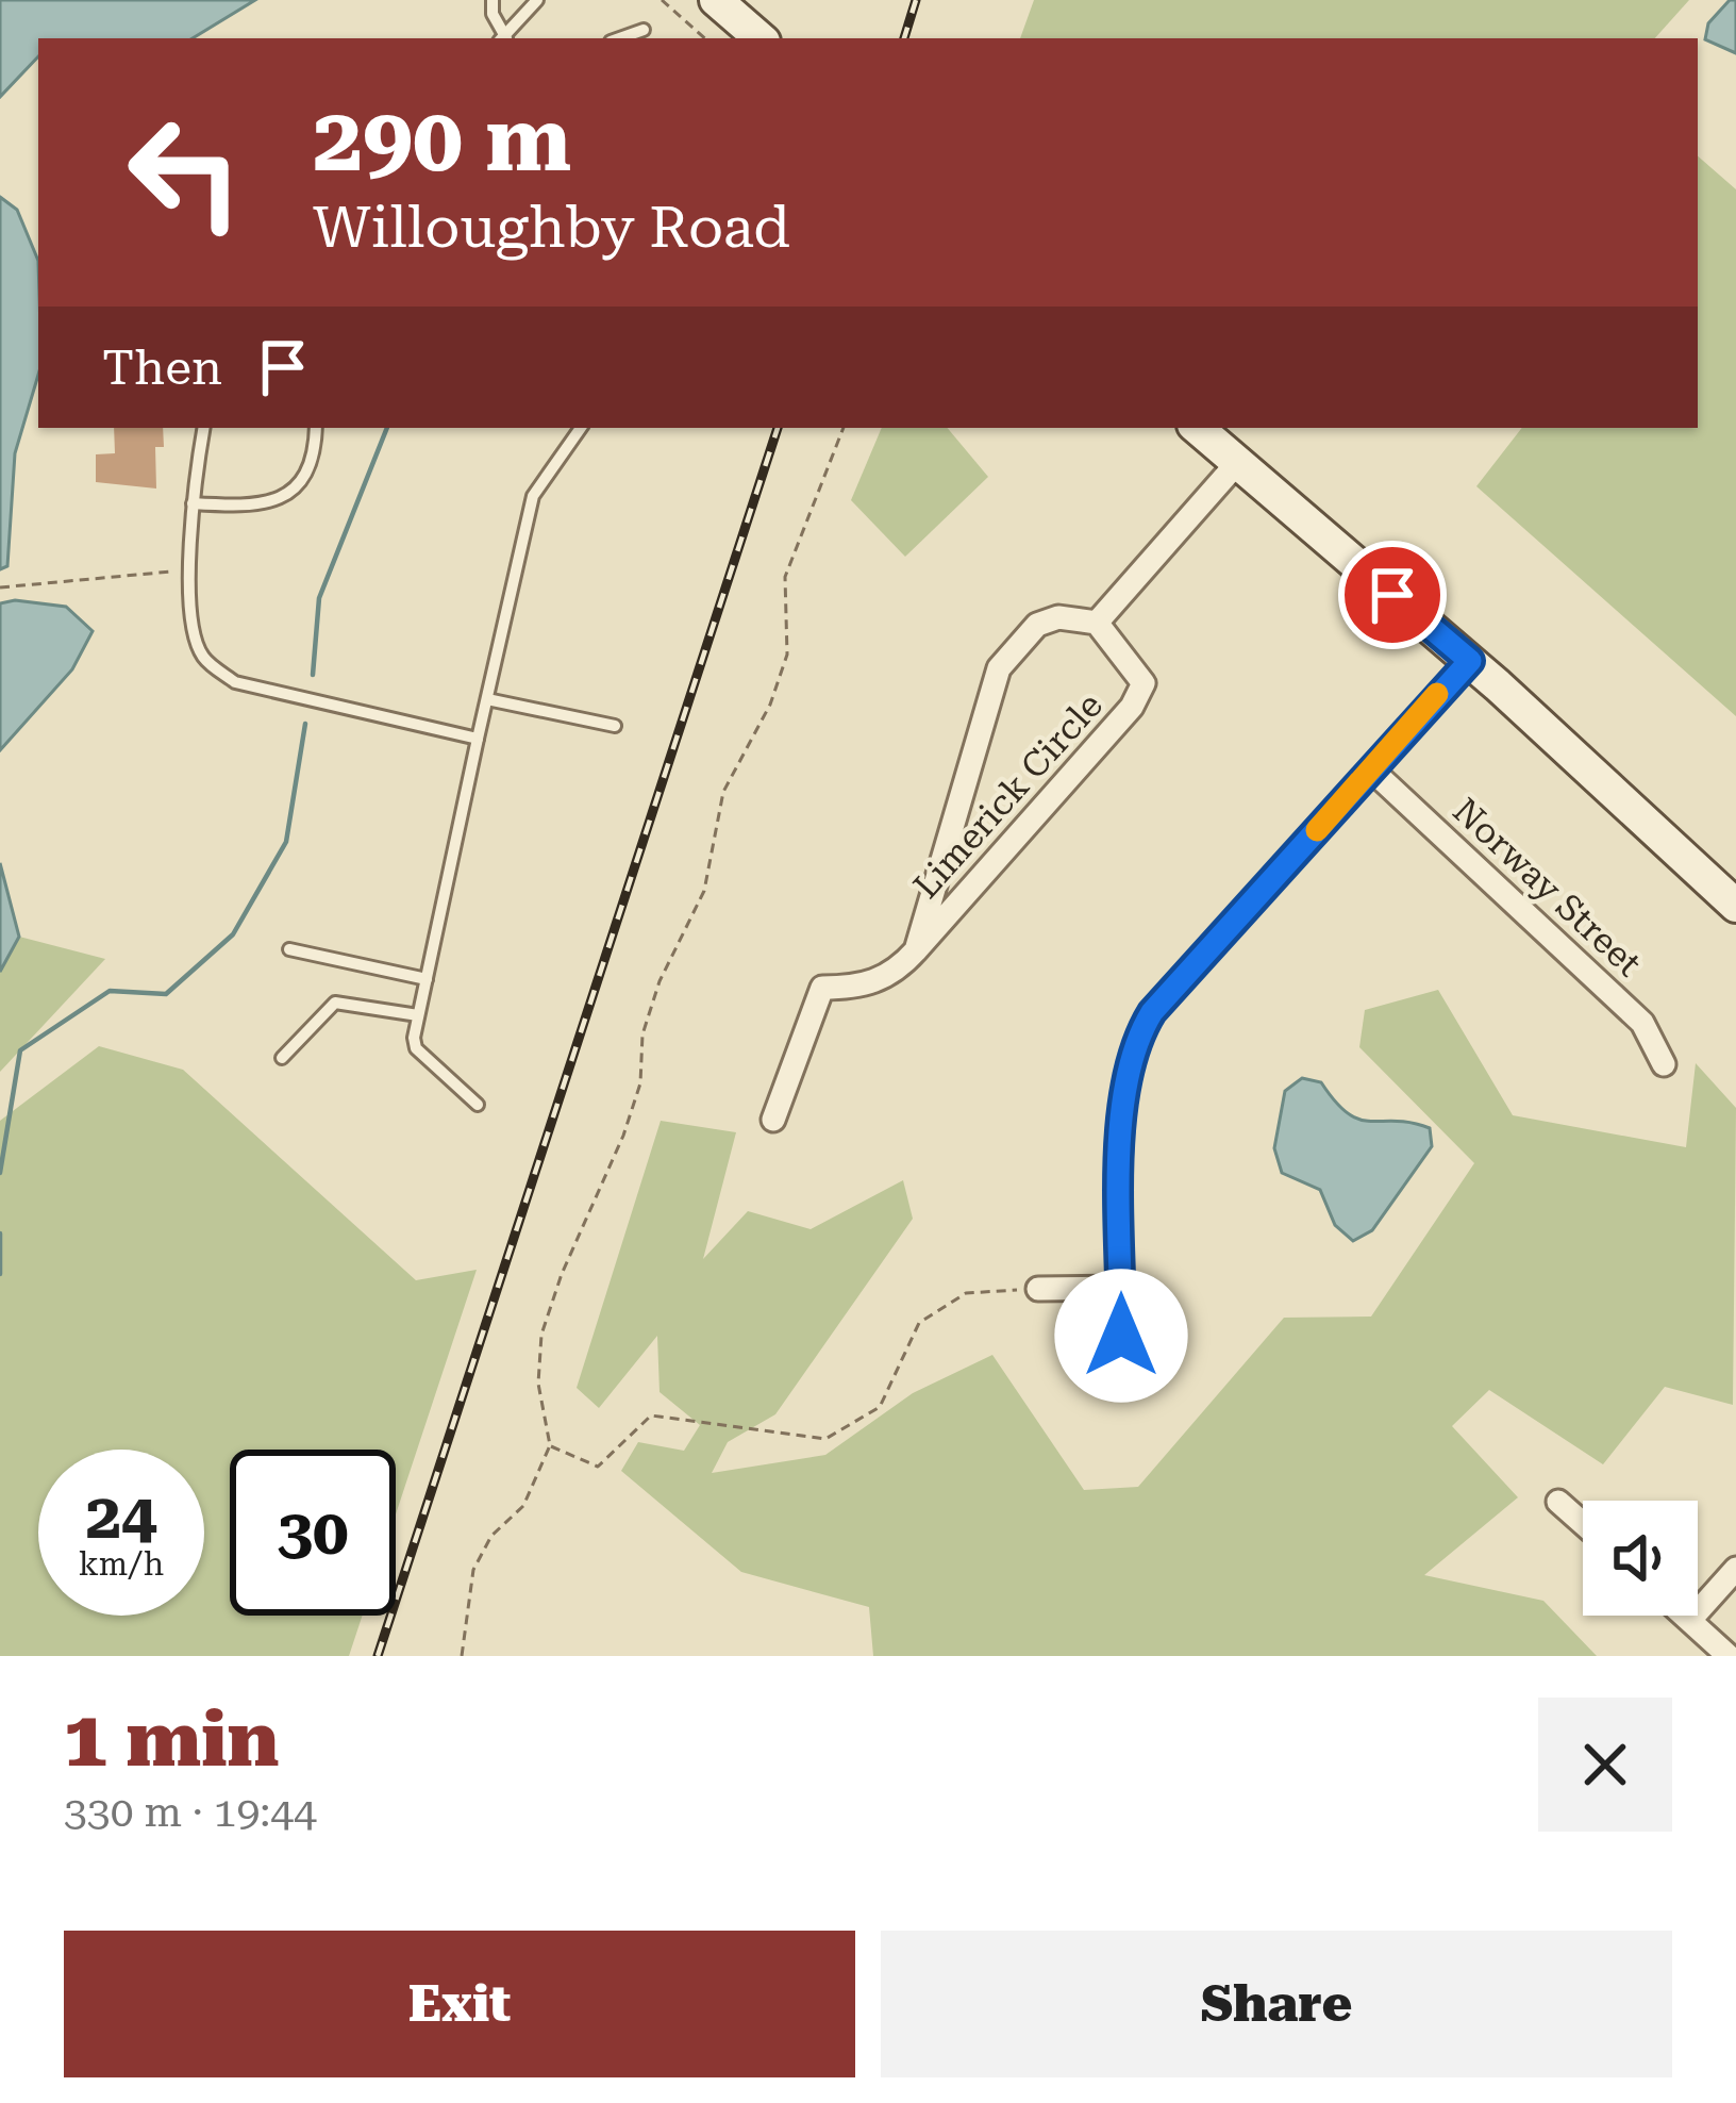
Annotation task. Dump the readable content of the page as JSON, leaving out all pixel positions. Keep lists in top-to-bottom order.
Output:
{
  "streets": {
    "street": ["Limerick Circle", "Norway Street"]
  },
  "page": {
    "turn": ["290 m", "Willoughby Road"],
    "then": "Then",
    "speed": "24 km/h",
    "limit": "30",
    "heading": ["1 min", "330 m · 19:44"],
    "buttons": ["Exit", "Share"]
  }
}
